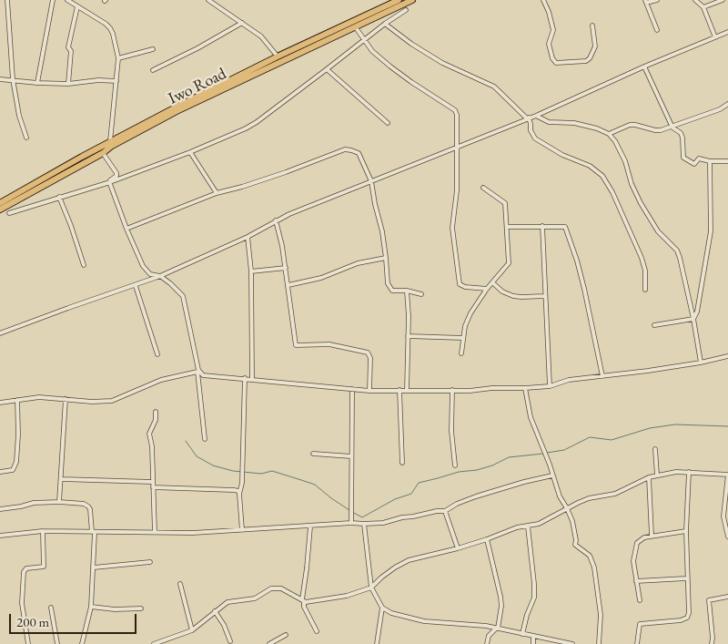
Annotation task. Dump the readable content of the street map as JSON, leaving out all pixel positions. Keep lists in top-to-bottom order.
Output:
{
  "streets": {
    "main road": ["Iwo Road"]
  },
  "scale_bar": "200 m"
}
